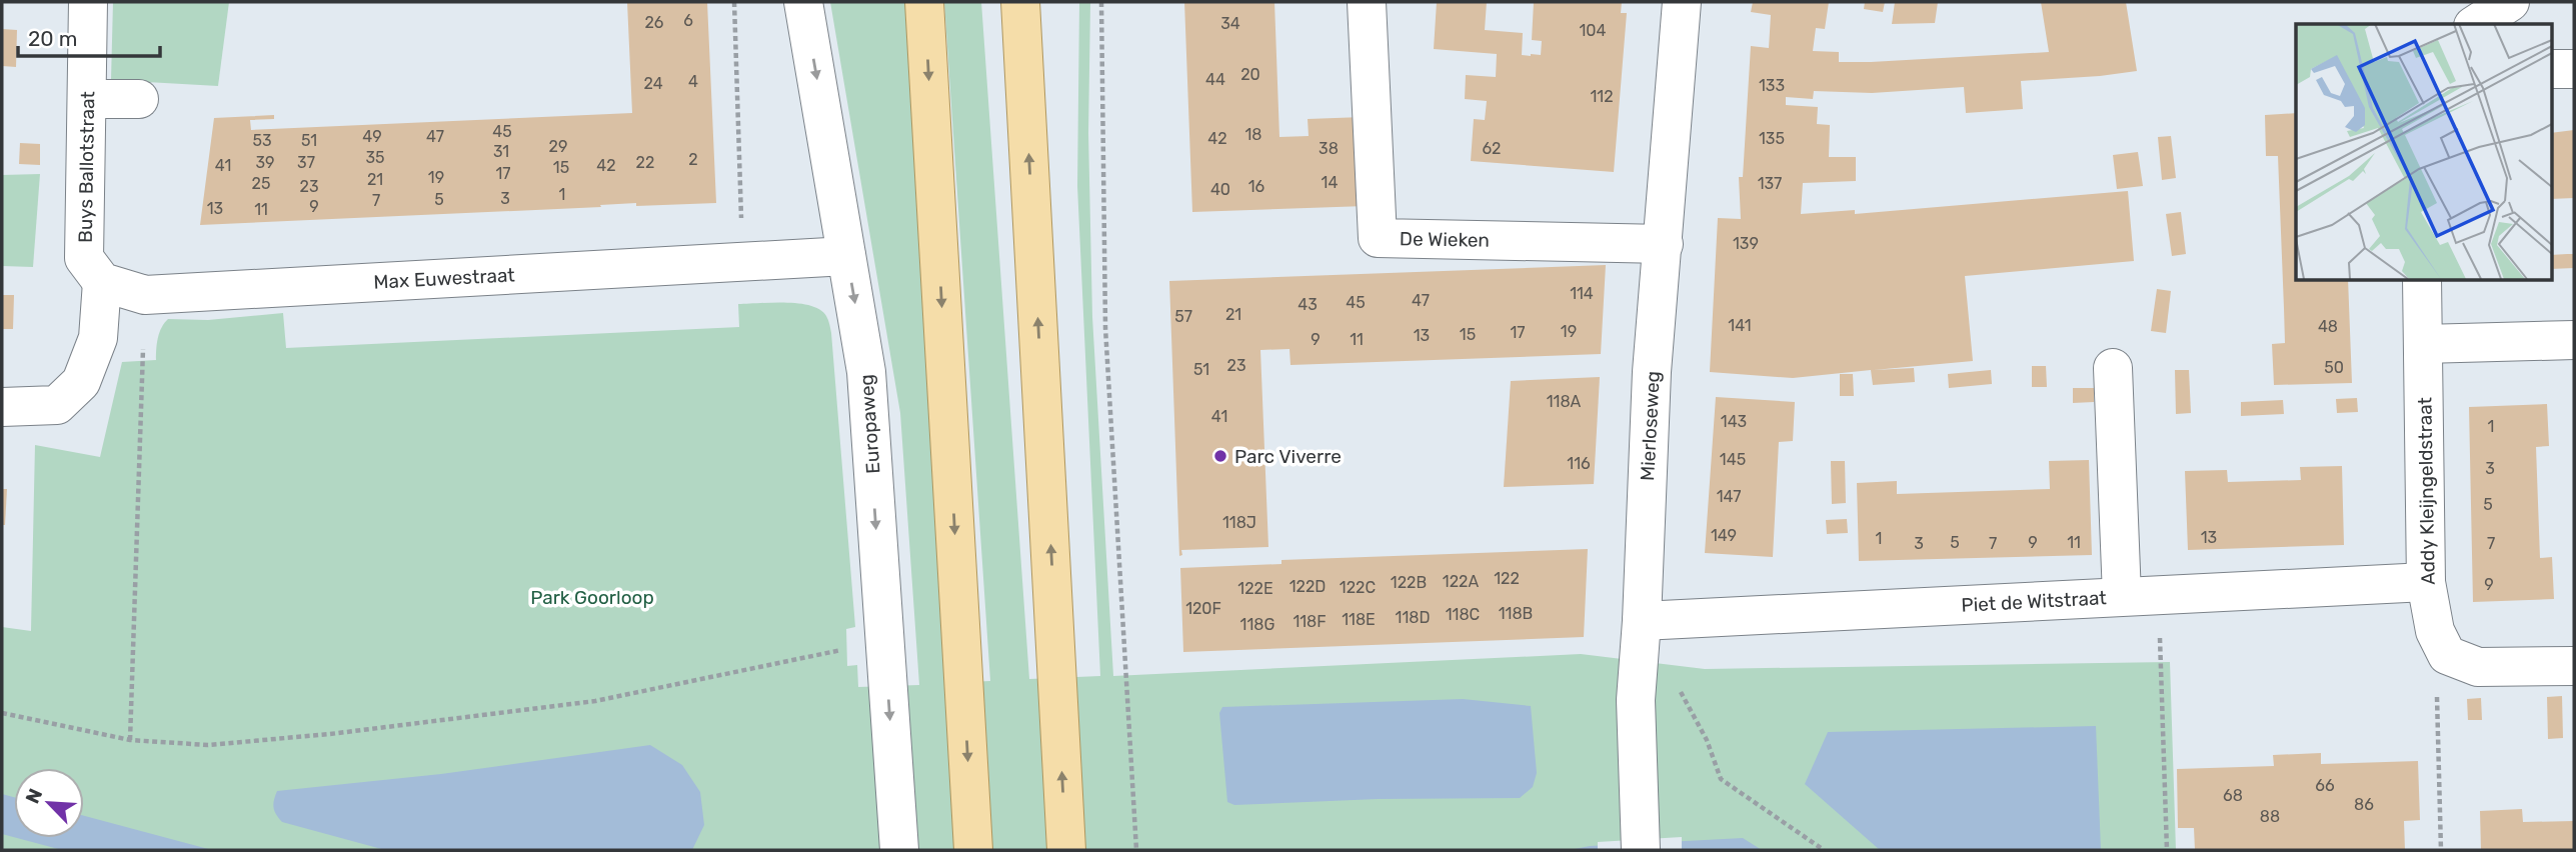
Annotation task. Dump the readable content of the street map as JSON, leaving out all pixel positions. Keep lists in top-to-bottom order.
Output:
{
  "streets": {
    "street": [
      "Buys Ballotstraat",
      "De Wieken",
      "Max Euwestraat",
      "Europaweg",
      "Mierloseweg",
      "Addy Kleijngeldstraat",
      "Piet de Witstraat"
    ]
  },
  "crossings": [
    ["De Wieken", "Mierloseweg"],
    ["Max Euwestraat", "Europaweg"],
    ["Mierloseweg", "Piet de Witstraat"],
    ["Addy Kleijngeldstraat", "Piet de Witstraat"]
  ],
  "one_way": ["Europaweg"],
  "parks": ["Park Goorloop"],
  "places": ["Parc Viverre"],
  "house_numbers": [
    "6",
    "26",
    "34",
    "104",
    "20",
    "44",
    "4",
    "24",
    "133",
    "112",
    "45",
    "18",
    "49",
    "47",
    "42",
    "135",
    "53",
    "51",
    "29",
    "38",
    "62",
    "31",
    "35",
    "2",
    "39",
    "37",
    "22",
    "41",
    "42",
    "15",
    "17",
    "19",
    "21",
    "14",
    "25",
    "137",
    "23",
    "16",
    "40",
    "1",
    "3",
    "5",
    "7",
    "9",
    "13",
    "11",
    "139",
    "114",
    "47",
    "45",
    "43",
    "21",
    "57",
    "141",
    "48",
    "19",
    "17",
    "15",
    "13",
    "9",
    "11",
    "23",
    "50",
    "51",
    "118A",
    "41",
    "143",
    "1",
    "145",
    "116",
    "3",
    "147",
    "5",
    "118J",
    "149",
    "13",
    "1",
    "5",
    "9",
    "11",
    "3",
    "7",
    "7",
    "122",
    "122A",
    "122B",
    "9",
    "122D",
    "122C",
    "122E",
    "120F",
    "118B",
    "118C",
    "118D",
    "118E",
    "118F",
    "118G",
    "66",
    "68",
    "86",
    "88"
  ],
  "scale_bar": "20 m",
  "north": "top left"
}
